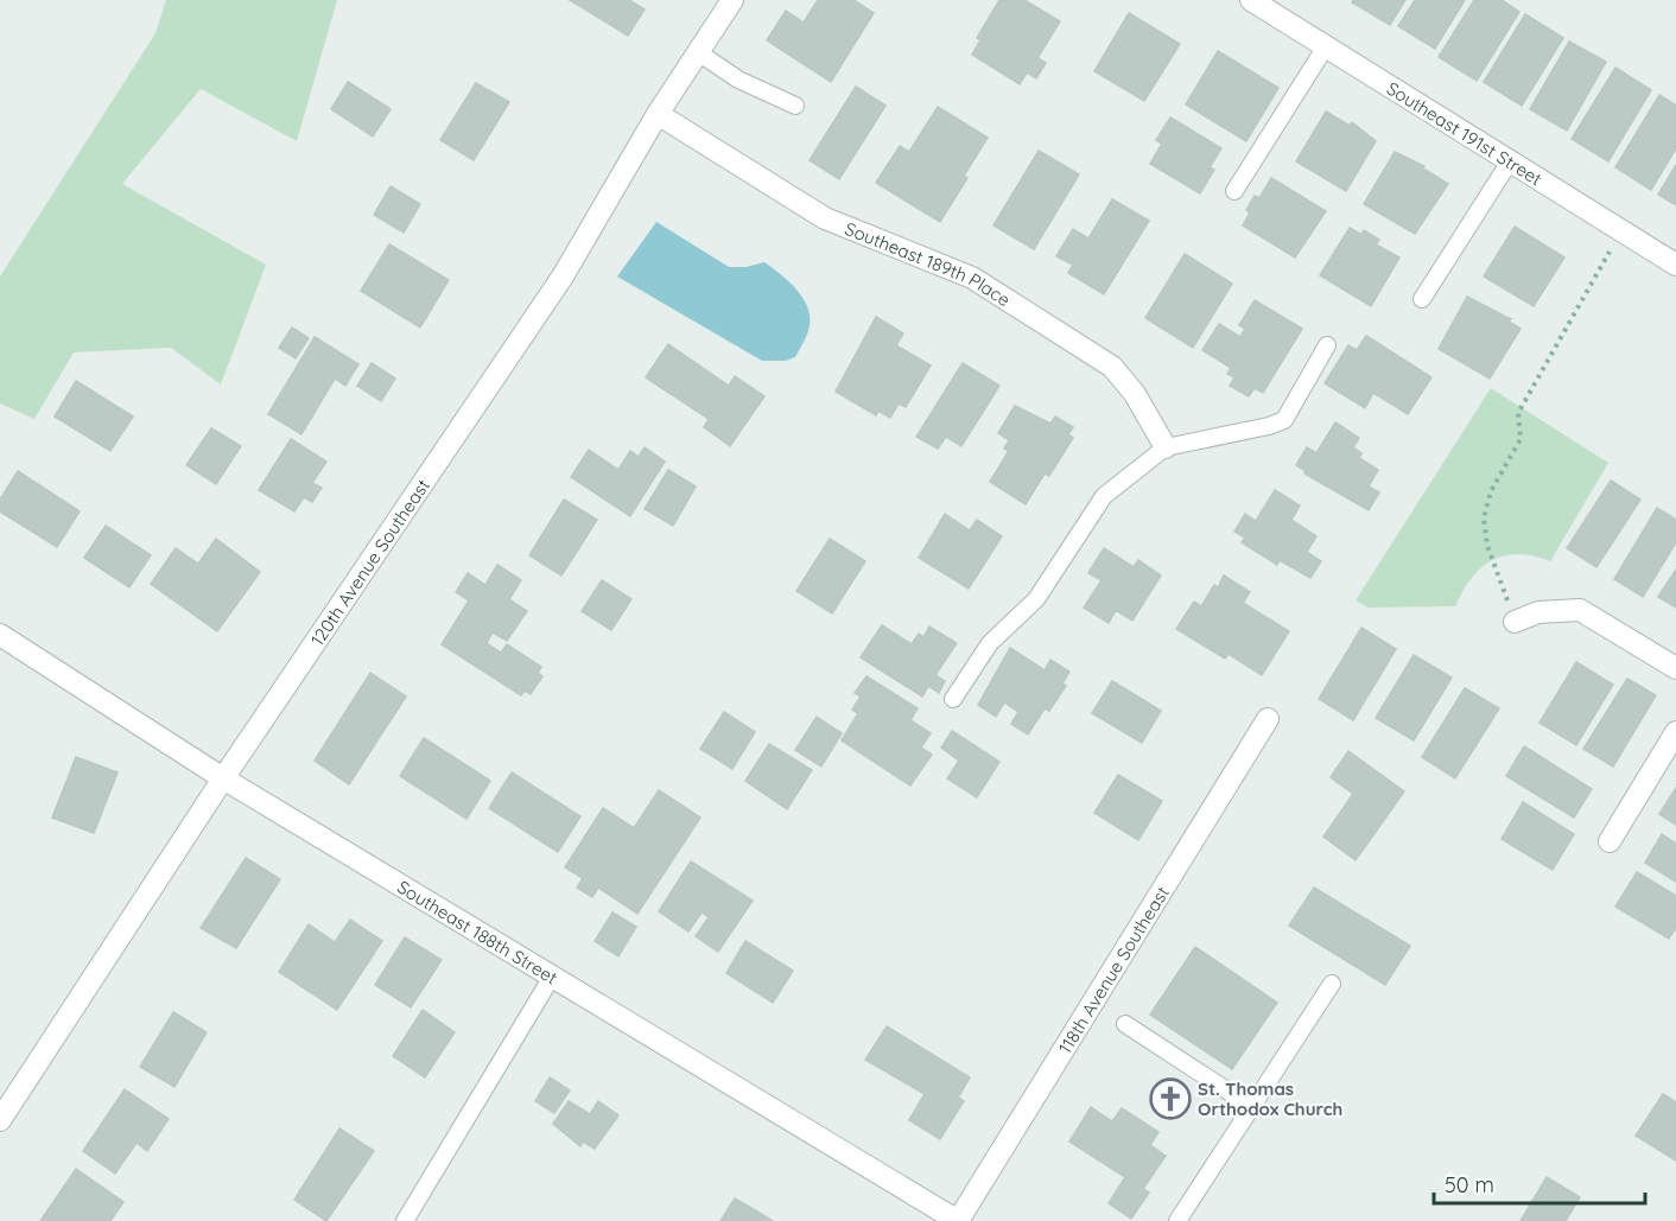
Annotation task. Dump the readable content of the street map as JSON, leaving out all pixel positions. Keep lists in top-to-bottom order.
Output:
{
  "streets": {
    "street": [
      "Southeast 191st Street",
      "Southeast 189th Place",
      "120th Avenue Southeast",
      "Southeast 188th Street",
      "118th Avenue Southeast"
    ]
  },
  "crossings": [
    ["Southeast 189th Place", "120th Avenue Southeast"],
    ["120th Avenue Southeast", "Southeast 188th Street"],
    ["Southeast 188th Street", "118th Avenue Southeast"]
  ],
  "places": {
    "church": ["St. Thomas Orthodox Church"]
  },
  "scale_bar": "50 m"
}
